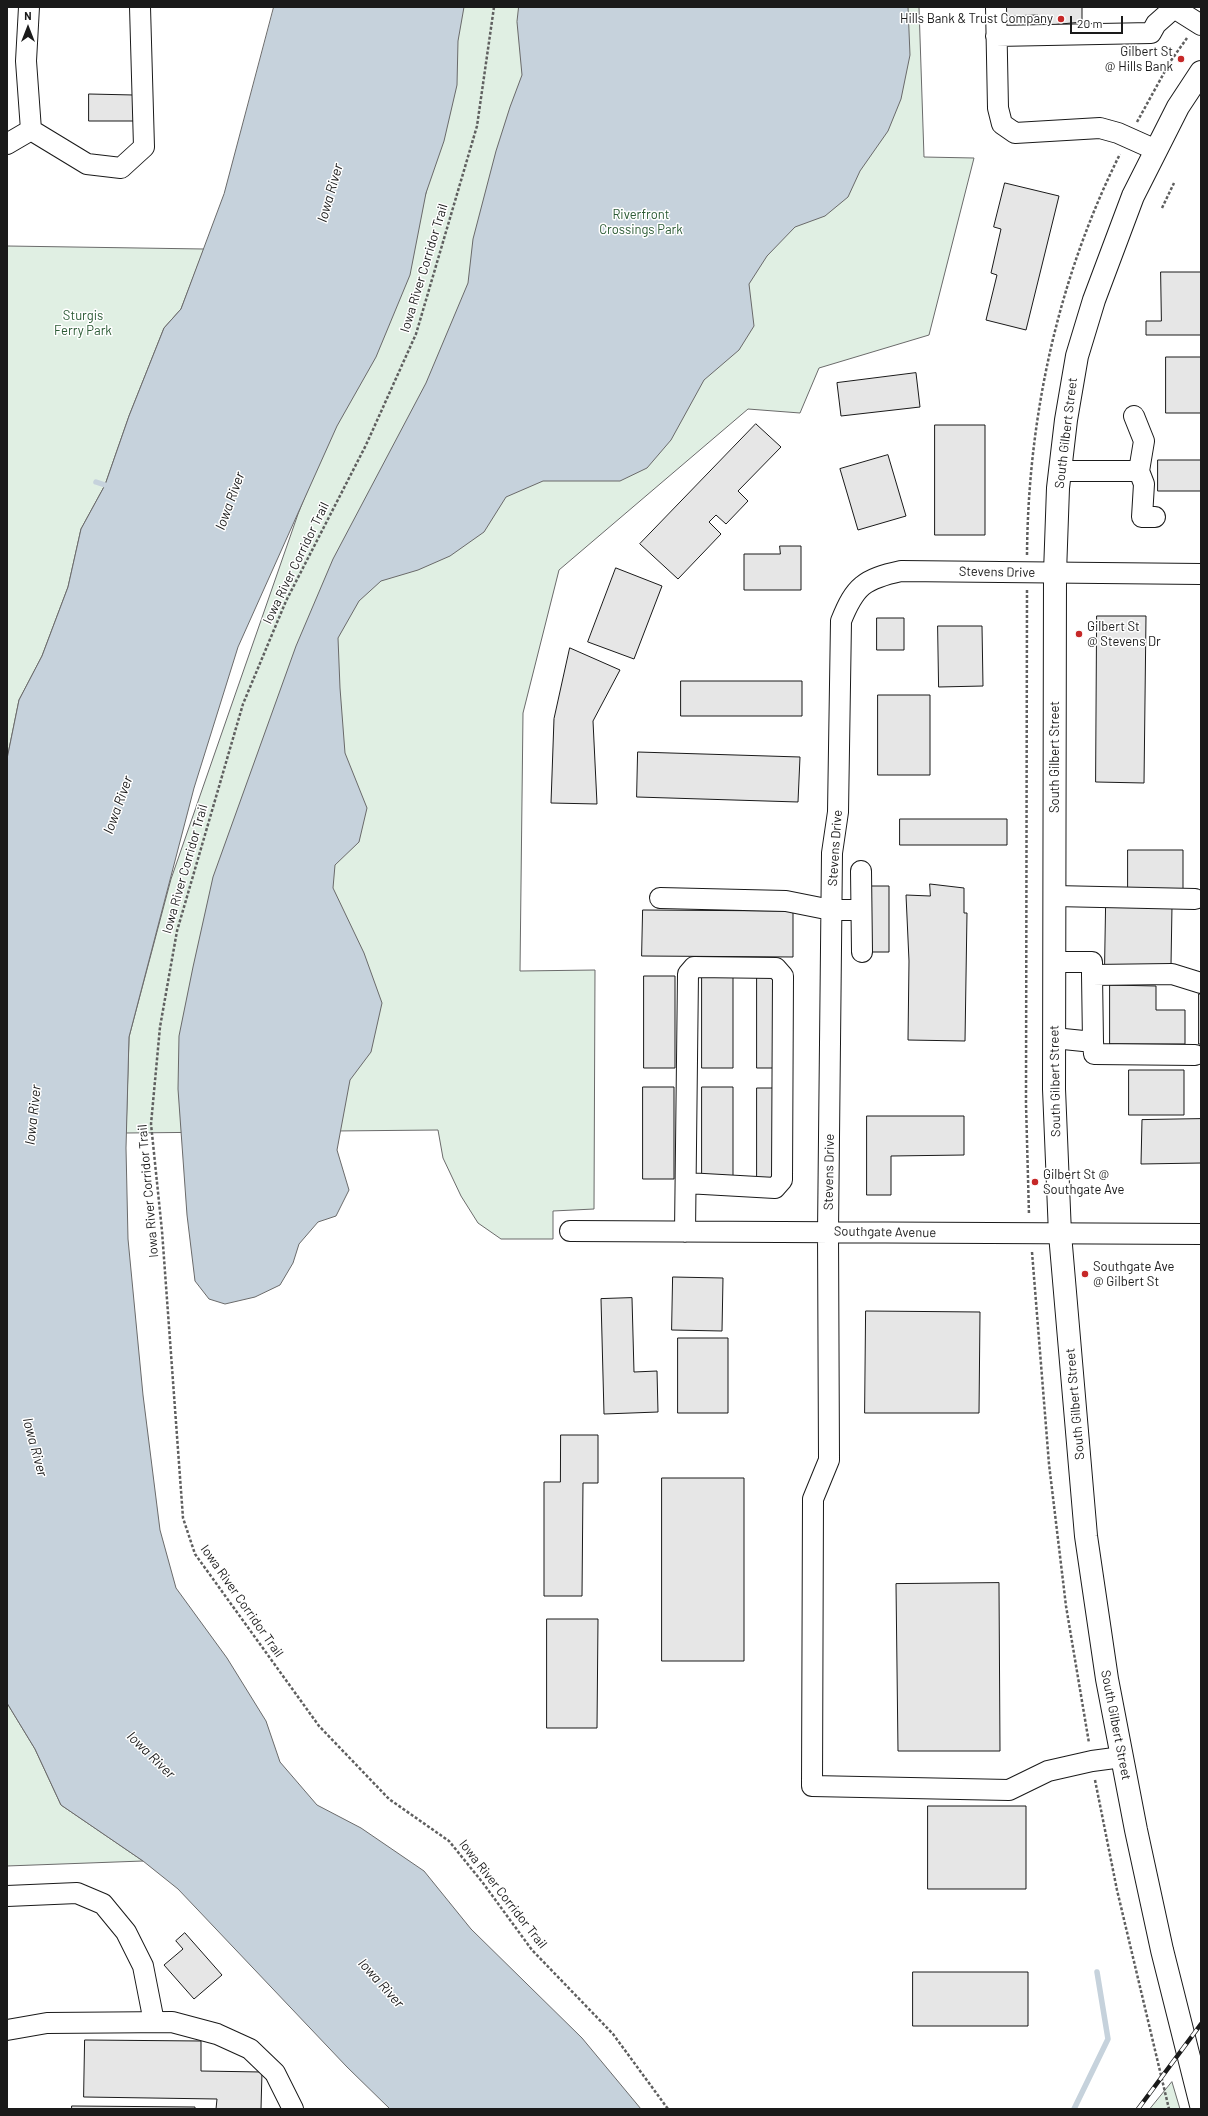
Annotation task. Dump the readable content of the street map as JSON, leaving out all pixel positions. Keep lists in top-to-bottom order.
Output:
{
  "streets": {
    "main road": ["South Gilbert Street"],
    "street": ["Stevens Drive", "Southgate Avenue"],
    "path": ["Iowa River Corridor Trail"]
  },
  "crossings": [
    ["South Gilbert Street", "Stevens Drive"],
    ["South Gilbert Street", "Southgate Avenue"],
    ["Stevens Drive", "Southgate Avenue"]
  ],
  "water": ["Iowa River"],
  "parks": ["Riverfront Crossings Park", "Sturgis Ferry Park"],
  "places": [
    "Hills Bank & Trust Company",
    "Gilbert St @ Hills Bank",
    "Gilbert St @ Stevens Dr",
    "Gilbert St @ Southgate Ave",
    "Southgate Ave @ Gilbert St"
  ],
  "scale_bar": "20 m",
  "north": "top"
}
